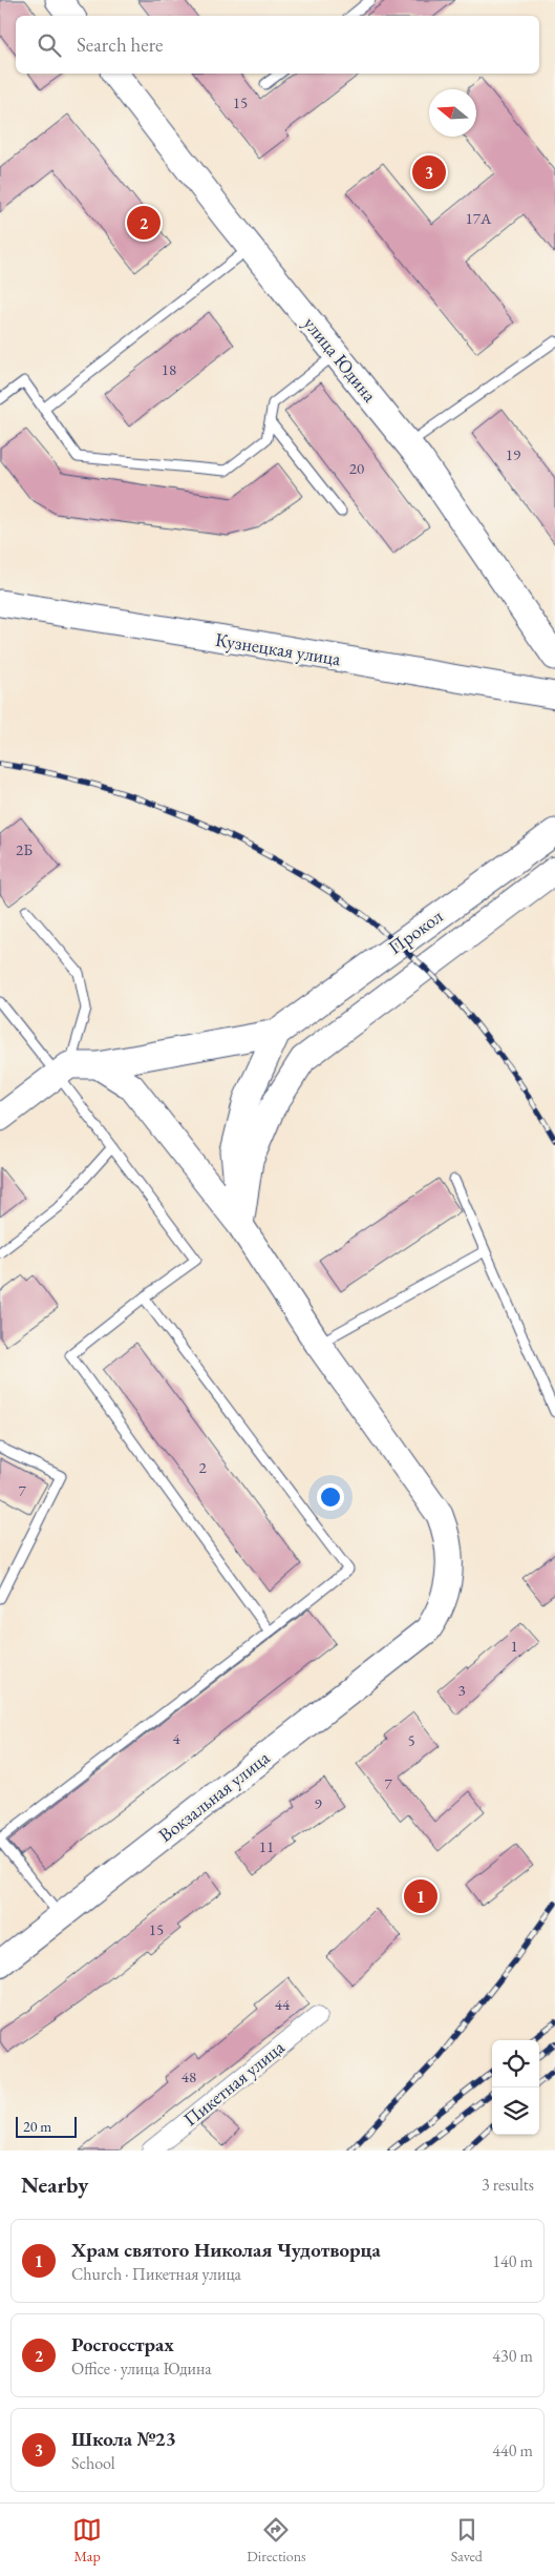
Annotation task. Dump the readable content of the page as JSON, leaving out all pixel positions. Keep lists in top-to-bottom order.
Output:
{
  "streets": {
    "main road": [
      "улица Юдина",
      "Кузнецкая улица",
      "Прокол",
      "Вокзальная улица"
    ],
    "street": ["Пикетная улица"]
  },
  "house_numbers": [
    "15",
    "17А",
    "18",
    "19",
    "20",
    "2Б",
    "2",
    "7",
    "1",
    "3",
    "4",
    "5",
    "7",
    "9",
    "11",
    "15",
    "44",
    "48"
  ],
  "scale_bar": "20 m",
  "north": "left",
  "page": {
    "search": "Search here",
    "pins": ["3", "2", "1"],
    "scale": "20 m",
    "heading": ["Nearby", "3 results"],
    "list": [
      {
        "mark": "1",
        "name": "Храм святого Николая Чудотворца",
        "note": "Church · Пикетная улица",
        "value": "140 m"
      },
      {
        "mark": "2",
        "name": "Росгосстрах",
        "note": "Office · улица Юдина",
        "value": "430 m"
      },
      {
        "mark": "3",
        "name": "Школа №23",
        "note": "School",
        "value": "440 m"
      }
    ],
    "nav": ["Map", "Directions", "Saved"]
  }
}
